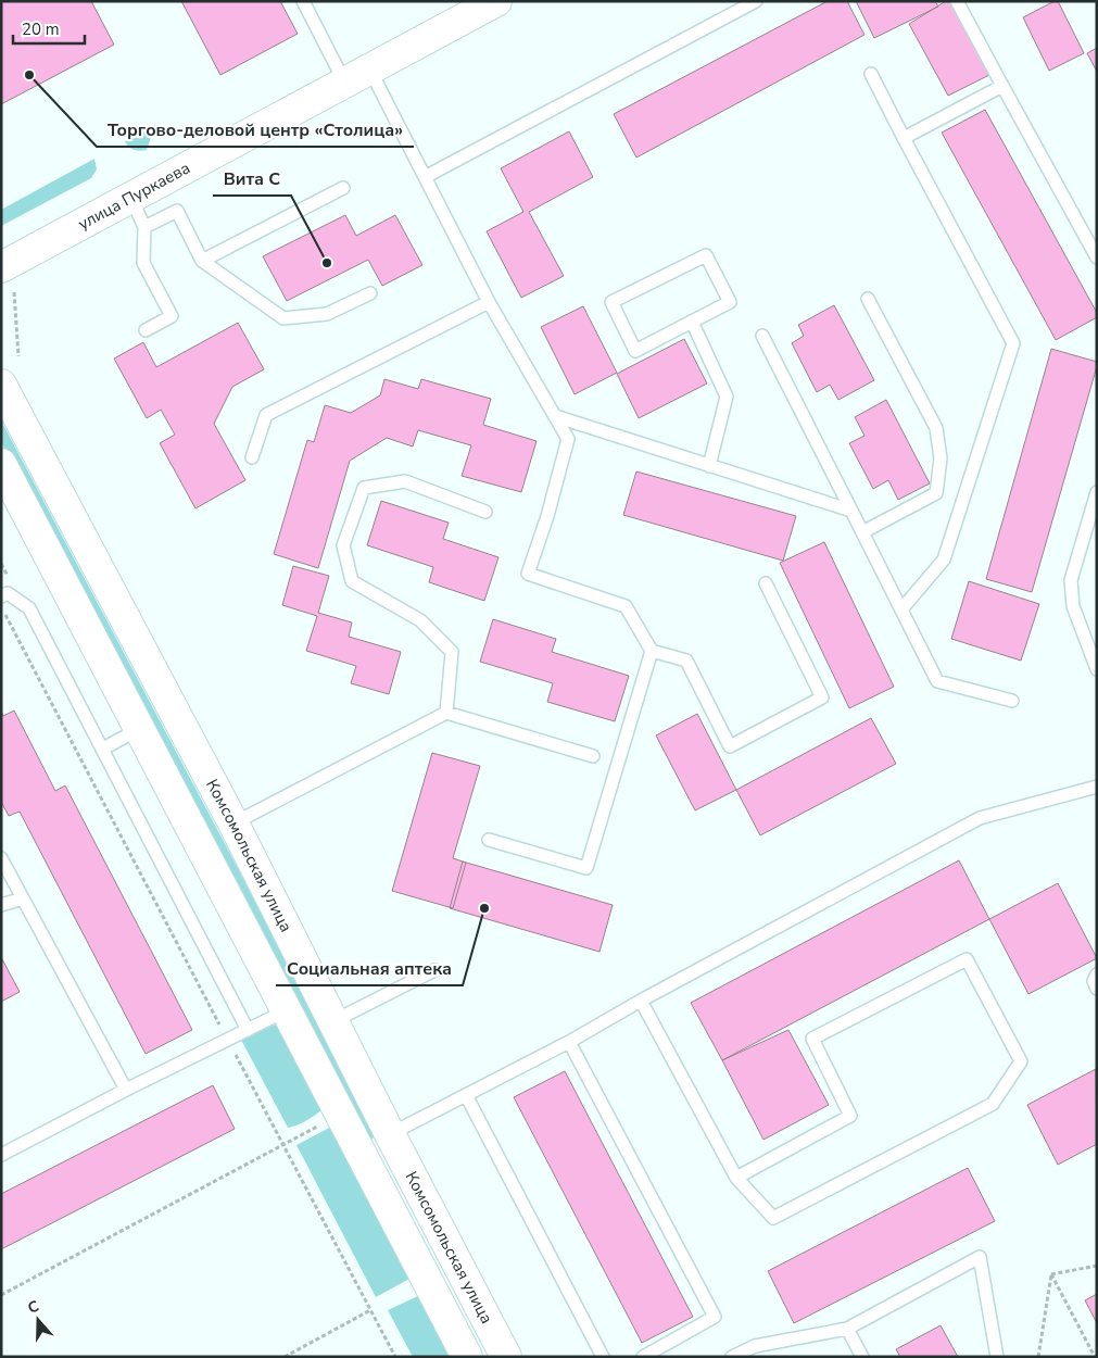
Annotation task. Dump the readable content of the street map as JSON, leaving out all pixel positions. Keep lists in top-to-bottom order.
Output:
{
  "streets": {
    "main road": ["улица Пуркаева", "Комсомольская улица"]
  },
  "places": ["Торгово-деловой центр «Столица»", "Вита С", "Социальная аптека"],
  "scale_bar": "20 m",
  "north": "top"
}
